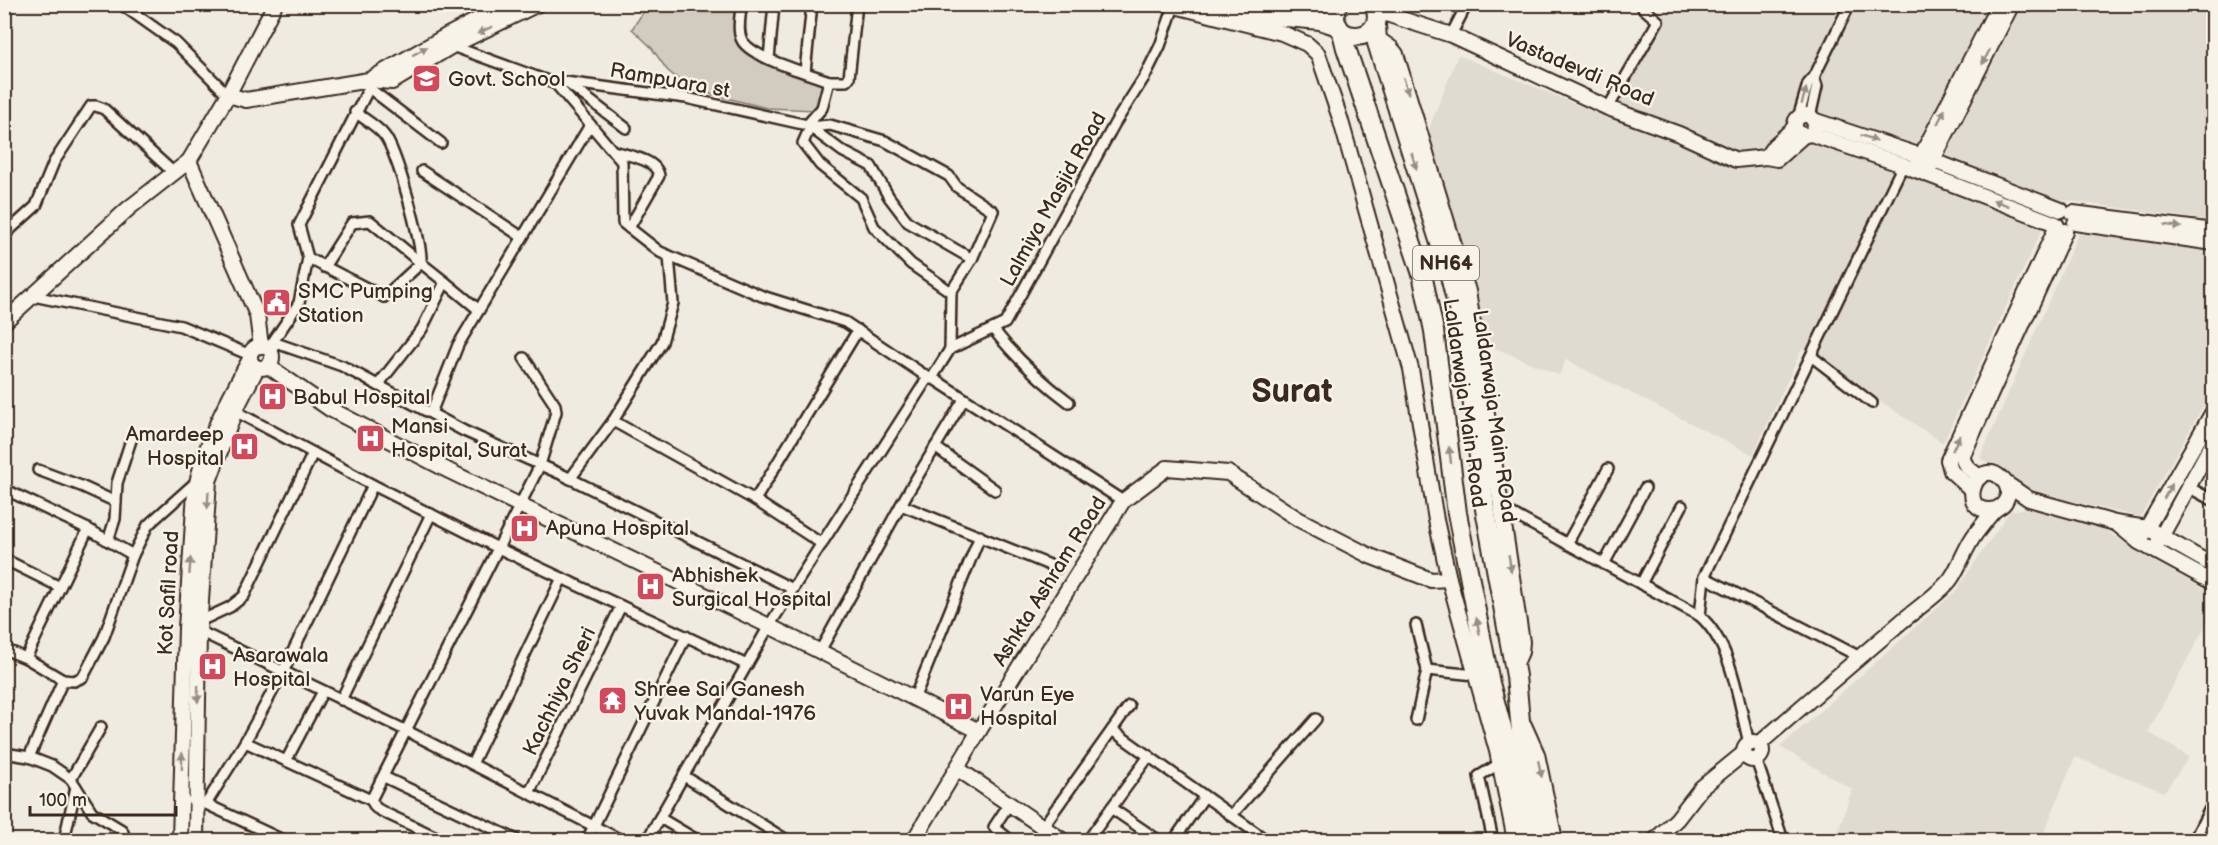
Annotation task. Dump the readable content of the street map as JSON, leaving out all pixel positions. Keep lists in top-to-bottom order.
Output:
{
  "streets": {
    "highway": ["NH64", "Laldarwaja Main Road", "Laldarwaja Main ROad"],
    "street": [
      "Vastadevdi Road",
      "Rampuara st",
      "Lalmiya Masjid Road",
      "Ashkta Ashram Road",
      "Kot Safil road",
      "Kachhiya Sheri"
    ]
  },
  "crossings": [
    ["Vastadevdi Road", "Laldarwaja Main ROad"],
    ["NH64", "Laldarwaja Main Road"],
    ["NH64", "Laldarwaja Main ROad"]
  ],
  "one_way": ["Laldarwaja Main Road", "Laldarwaja Main ROad"],
  "districts": ["Surat"],
  "places": {
    "school or university": ["Govt. School"],
    "public building": ["SMC Pumping Station"],
    "hospital": [
      "Babul Hospital",
      "Mansi Hospital, Surat",
      "Amardeep Hospital",
      "Apuna Hospital",
      "Abhishek Surgical Hospital",
      "Asarawala Hospital",
      "Varun Eye Hospital"
    ],
    "temple": ["Shree Sai Ganesh Yuvak Mandal-1976"]
  },
  "scale_bar": "100 m"
}
